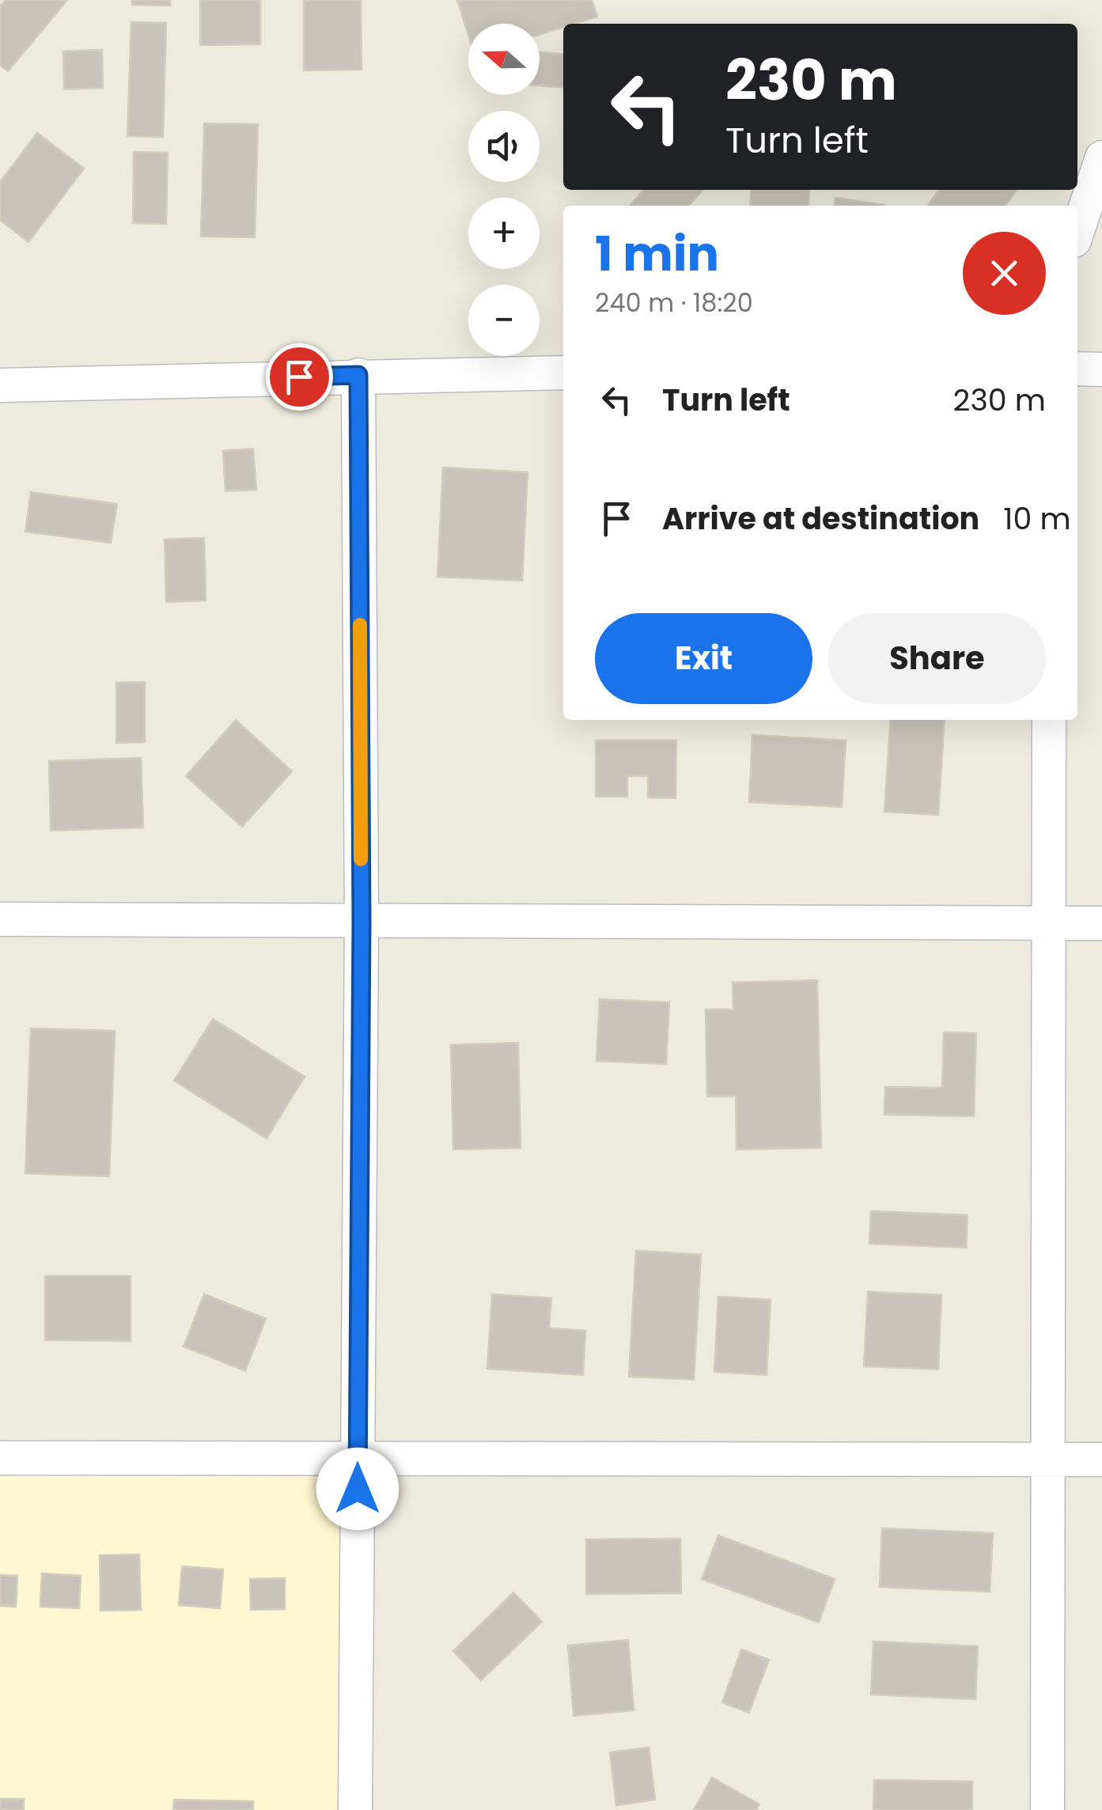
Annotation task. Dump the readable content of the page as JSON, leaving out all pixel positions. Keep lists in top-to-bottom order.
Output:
{
  "north": "left",
  "page": {
    "map_buttons": ["+", "−"],
    "turn": ["230 m", "Turn left"],
    "heading": ["1 min", "240 m · 18:20"],
    "list": [
      {
        "name": "Turn left",
        "value": "230 m"
      },
      {
        "name": "Arrive at destination",
        "value": "10 m"
      }
    ],
    "buttons": ["Exit", "Share"]
  }
}
